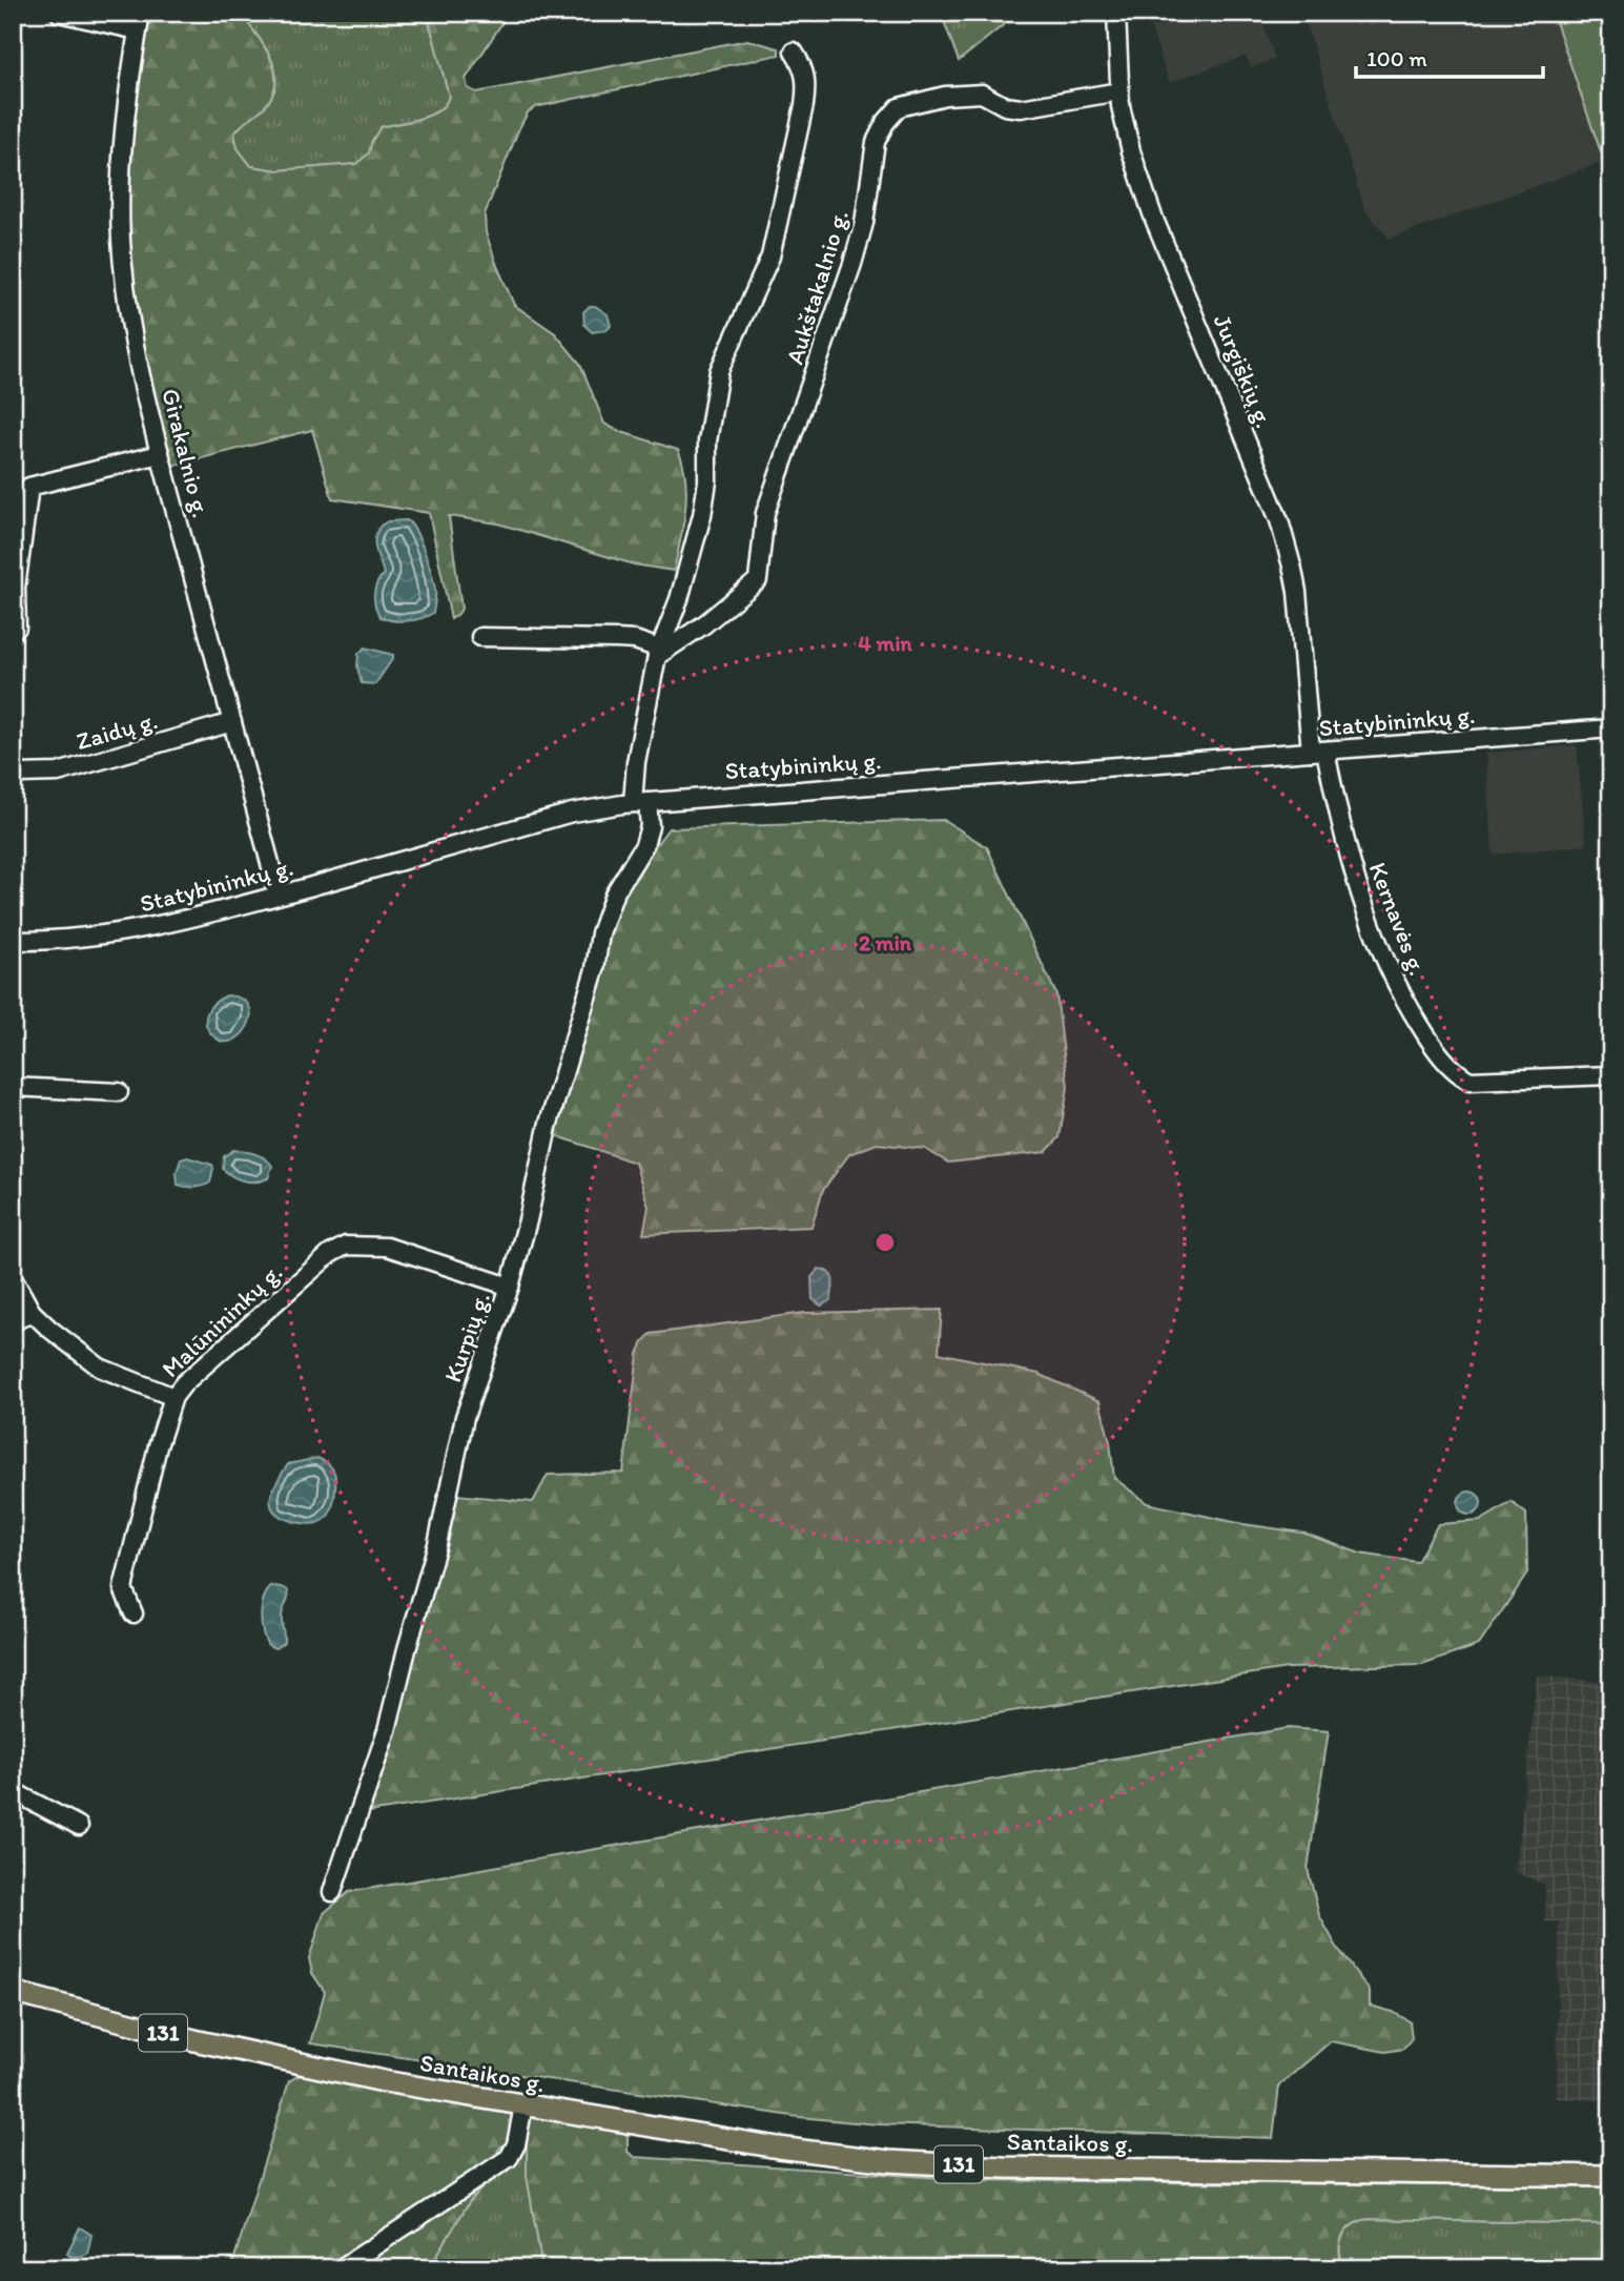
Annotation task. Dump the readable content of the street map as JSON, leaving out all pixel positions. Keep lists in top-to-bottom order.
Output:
{
  "streets": {
    "main road": ["131", "Santaikos g."],
    "street": [
      "Aukštakalnio g.",
      "Jurgiškių g.",
      "Girakalnio g.",
      "Statybininkų g.",
      "Zaidų g.",
      "Kernavės g.",
      "Malūnininkų g.",
      "Kurpių g."
    ]
  },
  "crossings": [
    ["Aukštakalnio g.", "Jurgiškių g."],
    ["Jurgiškių g.", "Statybininkų g."],
    ["Jurgiškių g.", "Kernavės g."],
    ["Girakalnio g.", "Statybininkų g."],
    ["Girakalnio g.", "Zaidų g."],
    ["Statybininkų g.", "Kernavės g."],
    ["Statybininkų g.", "Kurpių g."],
    ["Malūnininkų g.", "Kurpių g."]
  ],
  "scale_bar": "100 m",
  "rings": ["4 min", "2 min"]
}
